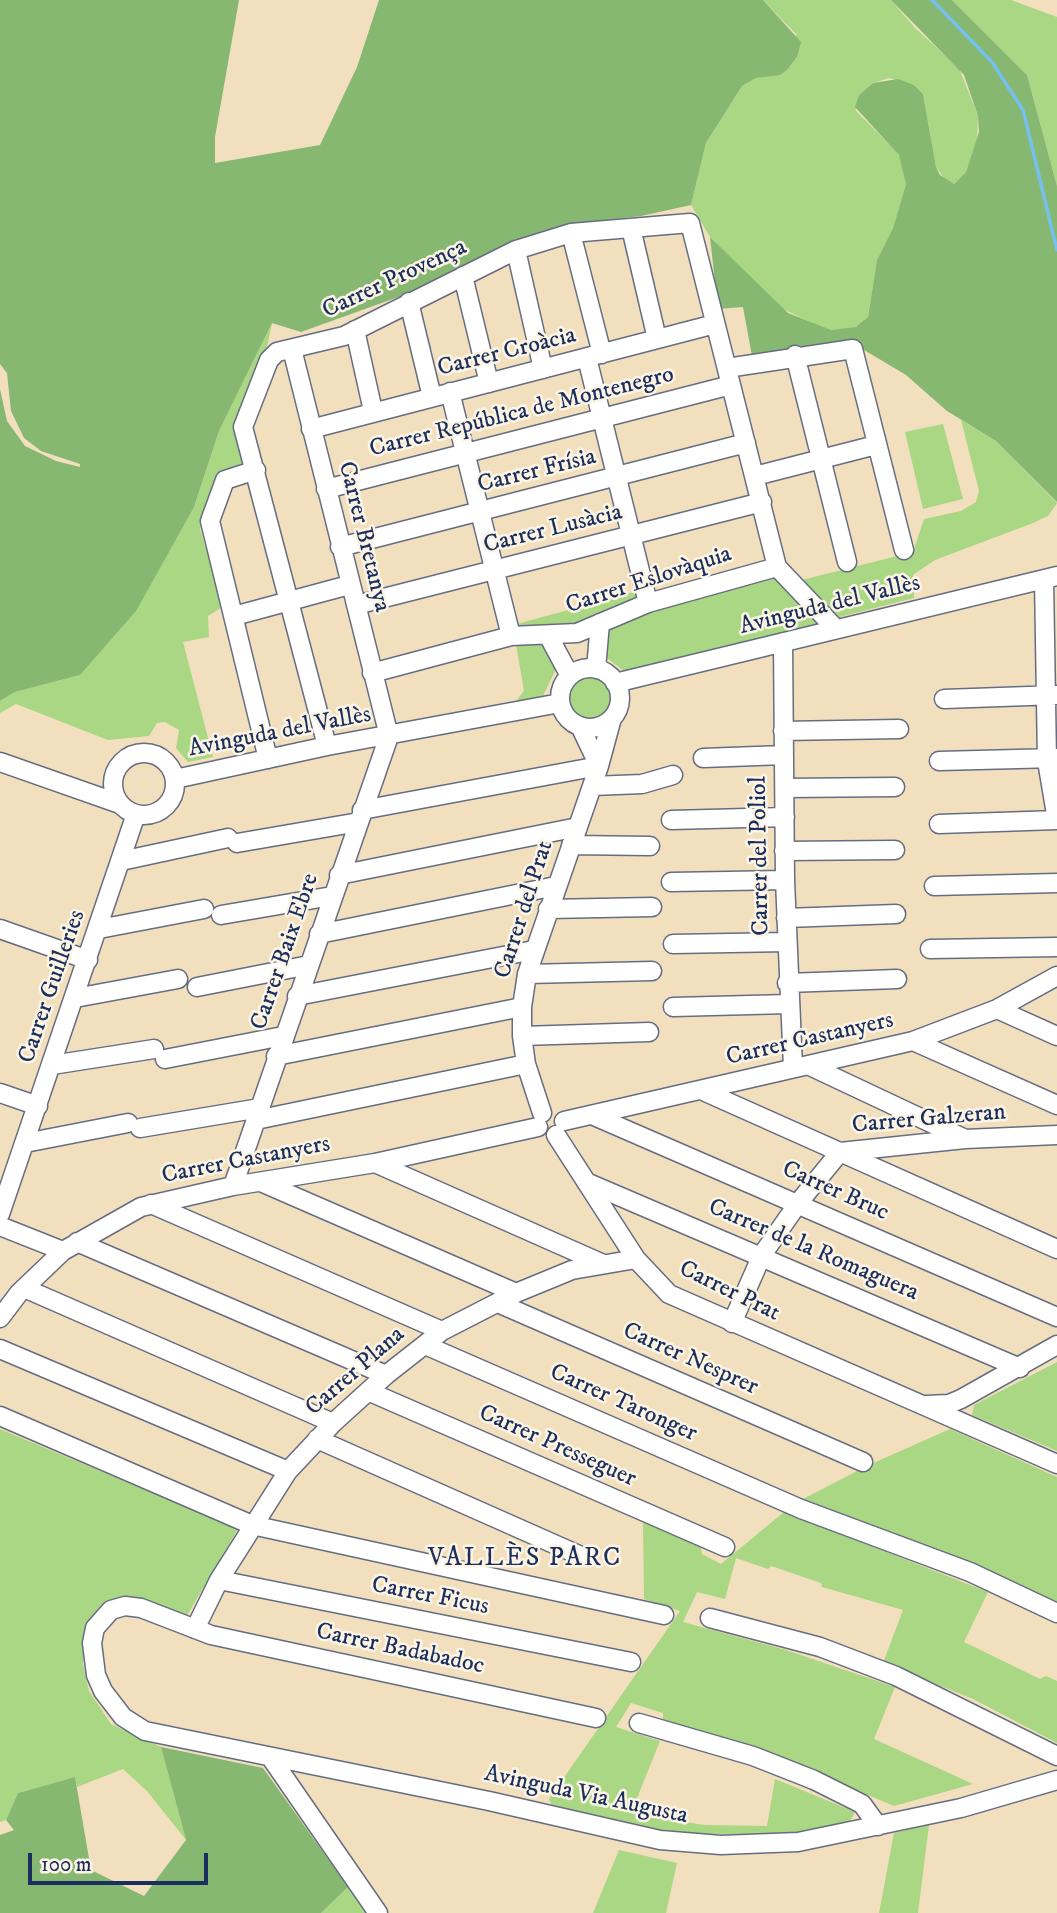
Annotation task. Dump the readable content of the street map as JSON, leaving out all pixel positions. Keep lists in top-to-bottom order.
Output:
{
  "streets": {
    "street": [
      "Carrer Provença",
      "Carrer Croàcia",
      "Carrer República de Montenegro",
      "Carrer Frísia",
      "Carrer Lusàcia",
      "Carrer Bretanya",
      "Carrer Eslovàquia",
      "Avinguda del Vallès",
      "Carrer del Poliol",
      "Carrer del Prat",
      "Carrer Baix Ebre",
      "Carrer Guilleries",
      "Carrer Castanyers",
      "Carrer Galzeran",
      "Carrer Bruc",
      "Carrer de la Romaguera",
      "Carrer Prat",
      "Carrer Nesprer",
      "Carrer Plana",
      "Carrer Taronger",
      "Carrer Presseguer",
      "Carrer Ficus",
      "Carrer Badabadoc",
      "Avinguda Via Augusta"
    ]
  },
  "crossings": [
    ["Carrer Provença", "Carrer Croàcia"],
    ["Carrer Provença", "Carrer Bretanya"],
    ["Carrer Provença", "Avinguda del Vallès"],
    ["Carrer Croàcia", "Carrer Bretanya"],
    ["Carrer República de Montenegro", "Carrer Bretanya"],
    ["Carrer Frísia", "Carrer Bretanya"],
    ["Carrer Lusàcia", "Carrer Bretanya"],
    ["Carrer Bretanya", "Carrer Eslovàquia"],
    ["Carrer Bretanya", "Avinguda del Vallès"],
    ["Carrer Bretanya", "Carrer Baix Ebre"],
    ["Avinguda del Vallès", "Carrer del Poliol"],
    ["Avinguda del Vallès", "Carrer del Prat"],
    ["Avinguda del Vallès", "Carrer Baix Ebre"],
    ["Avinguda del Vallès", "Carrer Guilleries"],
    ["Carrer del Poliol", "Carrer Castanyers"],
    ["Carrer del Prat", "Carrer Castanyers"],
    ["Carrer Baix Ebre", "Carrer Castanyers"],
    ["Carrer Castanyers", "Carrer Bruc"],
    ["Carrer Castanyers", "Carrer Prat"],
    ["Carrer Galzeran", "Carrer Bruc"],
    ["Carrer Galzeran", "Carrer de la Romaguera"],
    ["Carrer Galzeran", "Carrer Prat"],
    ["Carrer de la Romaguera", "Carrer Prat"],
    ["Carrer Prat", "Carrer Plana"],
    ["Carrer Nesprer", "Carrer Plana"],
    ["Carrer Plana", "Carrer Taronger"],
    ["Carrer Plana", "Carrer Presseguer"],
    ["Carrer Plana", "Carrer Ficus"],
    ["Carrer Plana", "Carrer Badabadoc"],
    ["Carrer Badabadoc", "Avinguda Via Augusta"]
  ],
  "districts": ["VALLÈS PARC"],
  "scale_bar": "100 m"
}
